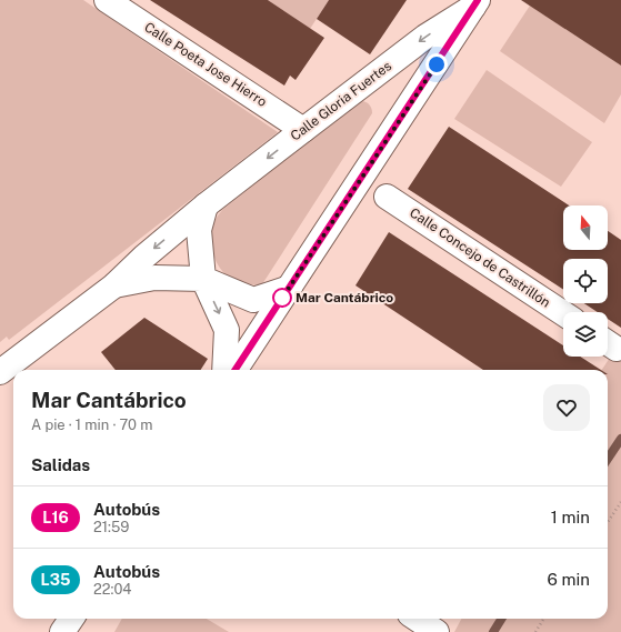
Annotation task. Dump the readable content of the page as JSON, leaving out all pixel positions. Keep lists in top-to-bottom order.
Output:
{
  "streets": {
    "street": ["Calle Poeta Jose Hierro", "Calle Gloria Fuertes", "Calle Concejo de Castrillón"]
  },
  "crossings": [
    ["Calle Poeta Jose Hierro", "Calle Gloria Fuertes"]
  ],
  "places": ["Mar Cantábrico"],
  "lines": ["bus line L16"],
  "north": "top",
  "page": {
    "heading": [
      ["Mar Cantábrico", "A pie · 1 min · 70 m"],
      "Salidas"
    ],
    "list": [
      {
        "mark": "L16",
        "name": "Autobús",
        "note": "21:59",
        "value": "1 min"
      },
      {
        "mark": "L35",
        "name": "Autobús",
        "note": "22:04",
        "value": "6 min"
      }
    ]
  }
}
